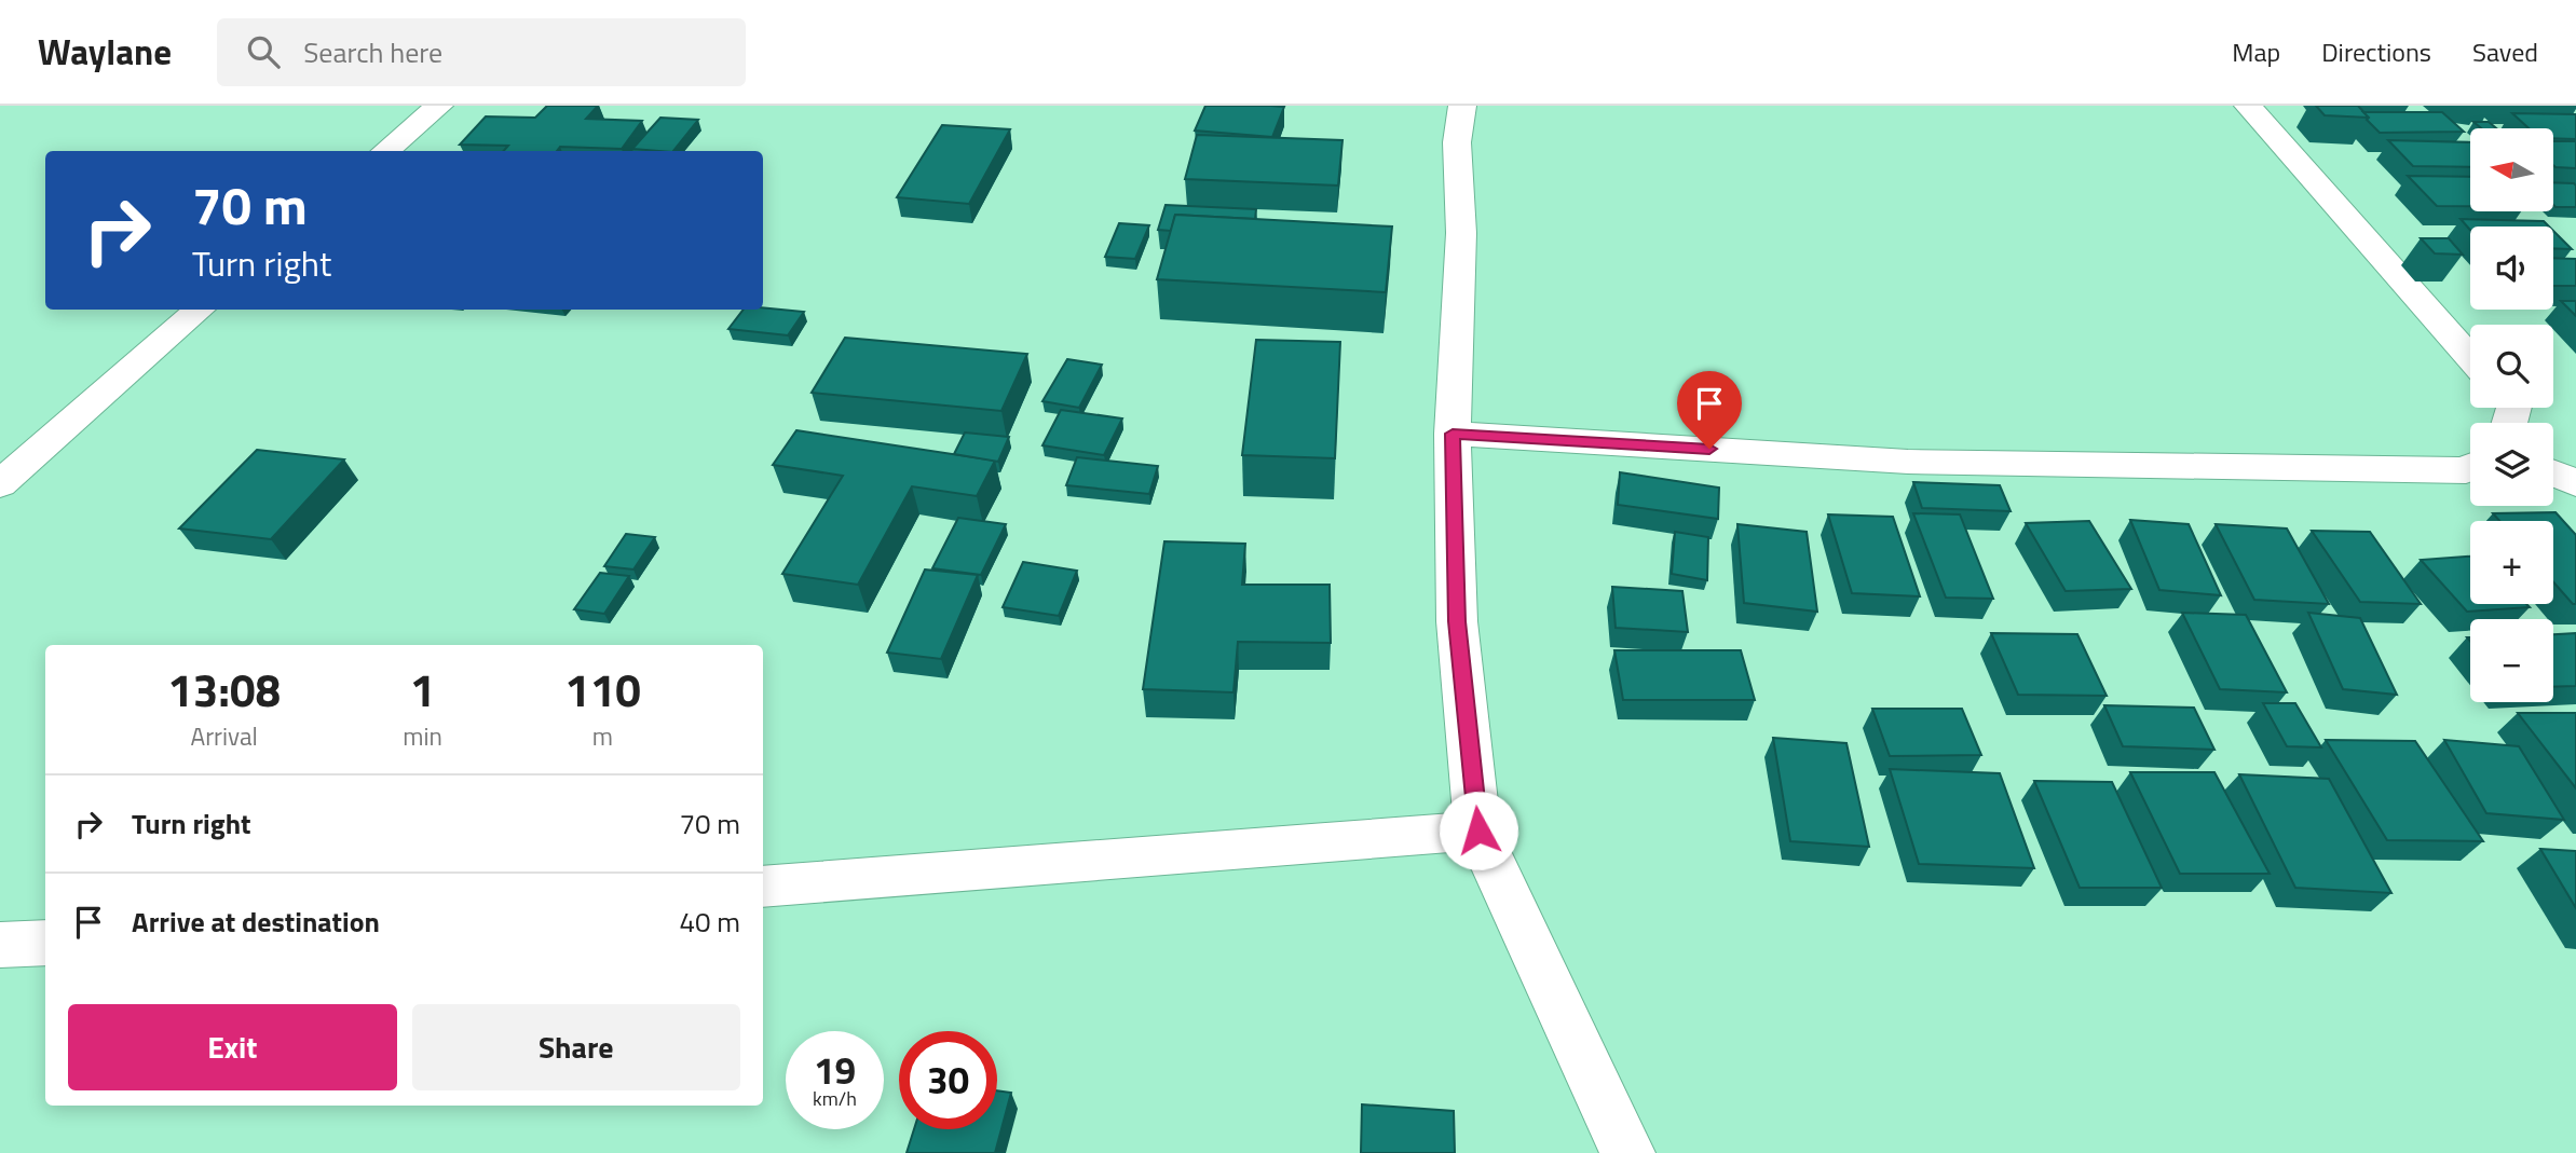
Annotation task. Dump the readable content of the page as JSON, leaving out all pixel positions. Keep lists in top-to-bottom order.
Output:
{
  "north": "left",
  "page": {
    "header": "Waylane",
    "search": "Search here",
    "nav": ["Map", "Directions", "Saved"],
    "map_buttons": ["+", "−"],
    "turn": ["70 m", "Turn right"],
    "eta": [
      "13:08",
      "Arrival",
      "1",
      "min",
      "110",
      "m"
    ],
    "list": [
      {
        "name": "Turn right",
        "value": "70 m"
      },
      {
        "name": "Arrive at destination",
        "value": "40 m"
      }
    ],
    "buttons": ["Exit", "Share"],
    "speed": "19 km/h",
    "limit": "30"
  }
}
